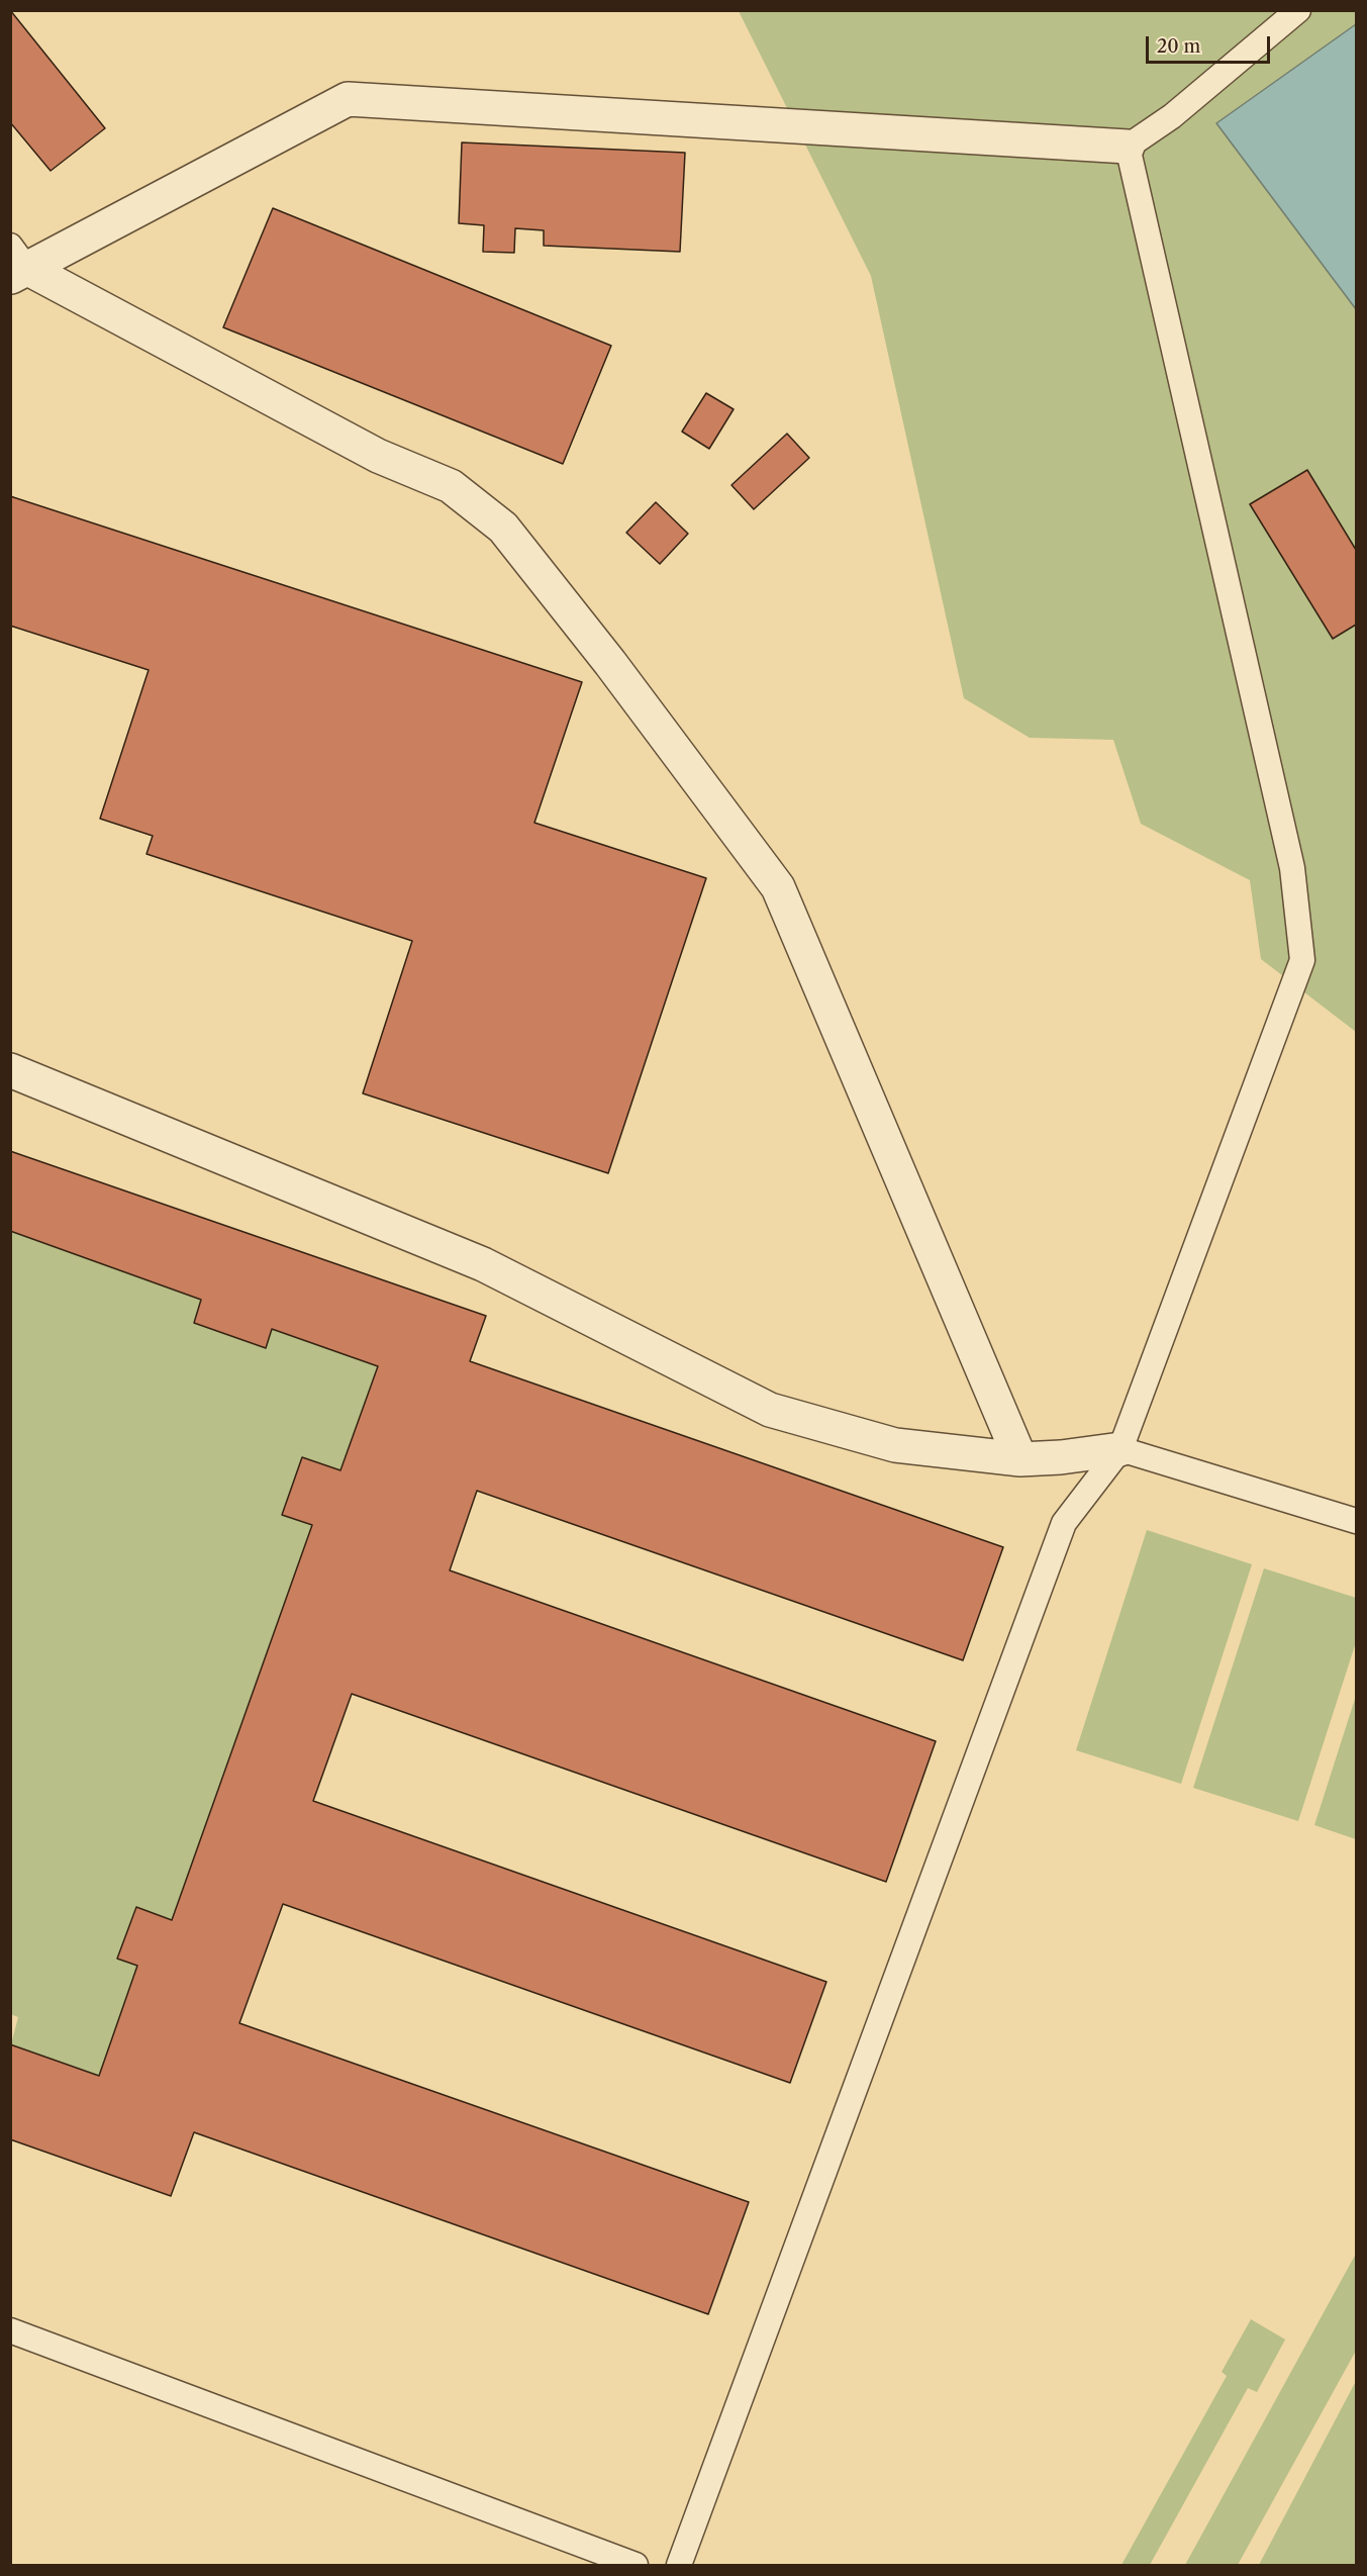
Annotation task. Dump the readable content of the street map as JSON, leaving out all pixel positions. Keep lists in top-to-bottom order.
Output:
{
  "scale_bar": "20 m"
}
